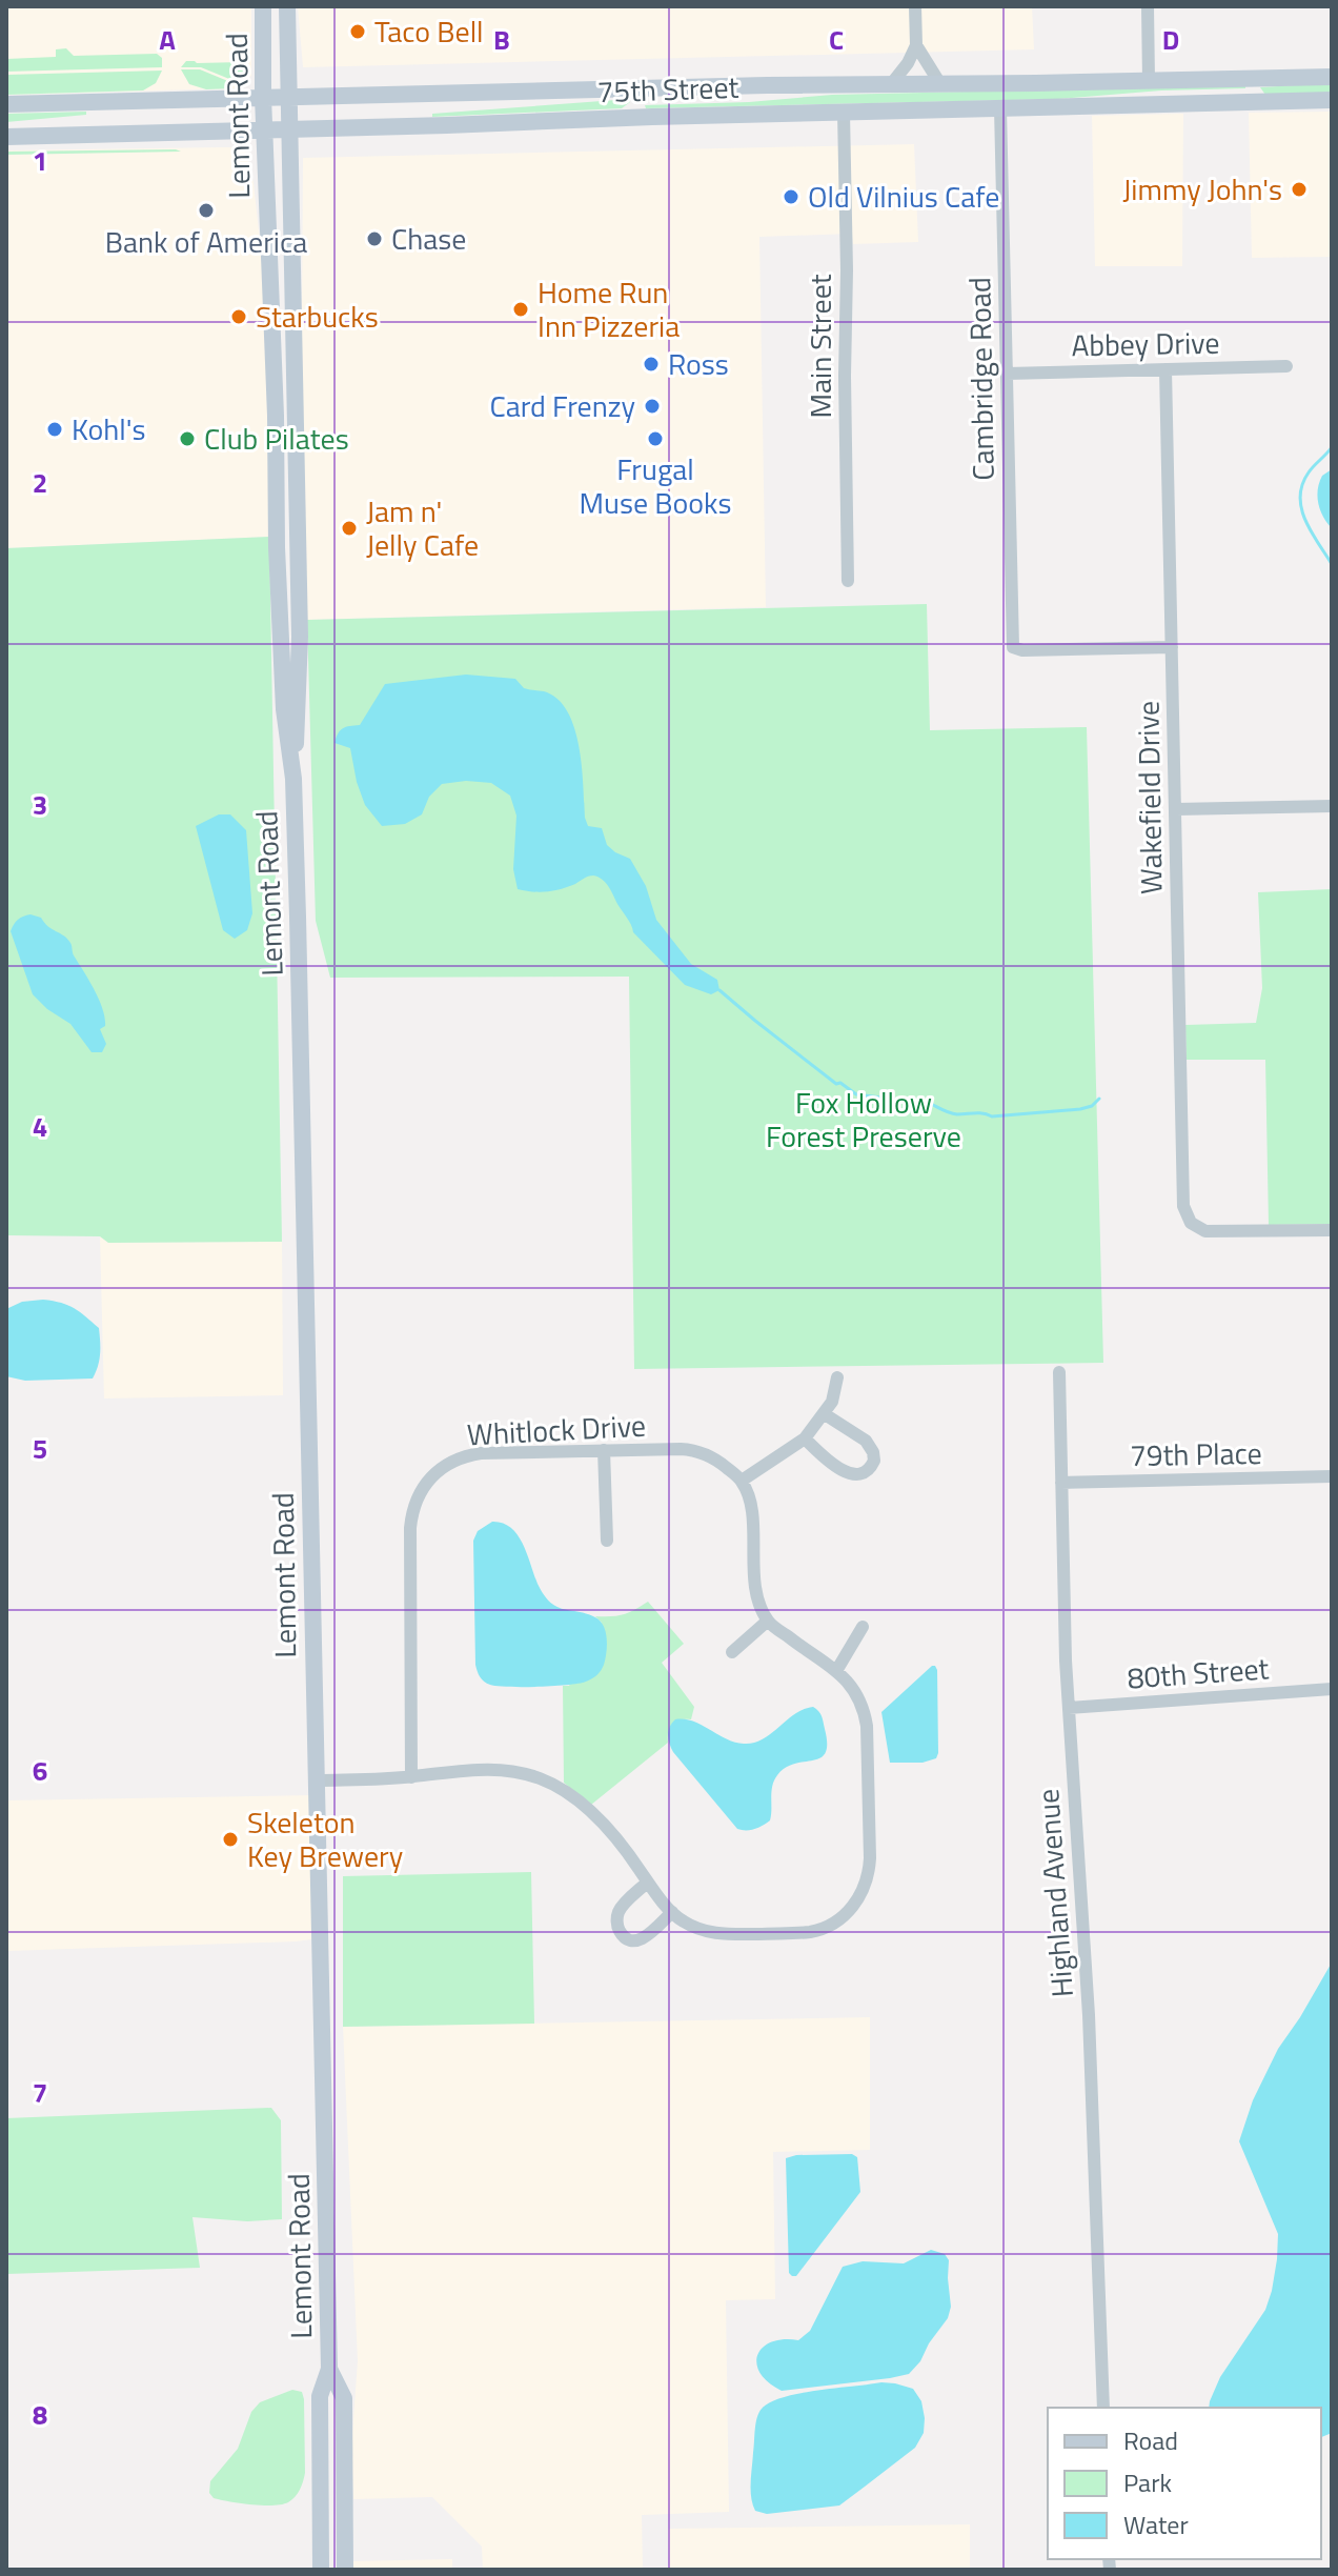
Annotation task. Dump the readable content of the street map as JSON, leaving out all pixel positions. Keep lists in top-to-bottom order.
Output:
{
  "streets": {
    "main road": ["75th Street", "Lemont Road"],
    "street": [
      "Abbey Drive",
      "Main Street",
      "Cambridge Road",
      "Wakefield Drive",
      "Whitlock Drive",
      "79th Place",
      "80th Street",
      "Highland Avenue"
    ]
  },
  "crossings": [
    ["75th Street", "Lemont Road"],
    ["75th Street", "Main Street"],
    ["75th Street", "Cambridge Road"],
    ["Abbey Drive", "Cambridge Road"],
    ["Abbey Drive", "Wakefield Drive"],
    ["Cambridge Road", "Wakefield Drive"],
    ["79th Place", "Highland Avenue"],
    ["80th Street", "Highland Avenue"]
  ],
  "parks": ["Fox Hollow Forest Preserve"],
  "places": [
    "Taco Bell",
    "Jimmy John's",
    "Old Vilnius Cafe",
    "Bank of America",
    "Chase",
    "Home Run Inn Pizzeria",
    "Starbucks",
    "Ross",
    "Card Frenzy",
    "Kohl's",
    "Club Pilates",
    "Frugal Muse Books",
    "Jam n' Jelly Cafe",
    "Skeleton Key Brewery"
  ],
  "legend": ["Road", "Park", "Water"],
  "grid": {
    "columns": [
      "A",
      "B",
      "C",
      "D"
    ],
    "rows": [
      "1",
      "2",
      "3",
      "4",
      "5",
      "6",
      "7",
      "8"
    ]
  }
}
